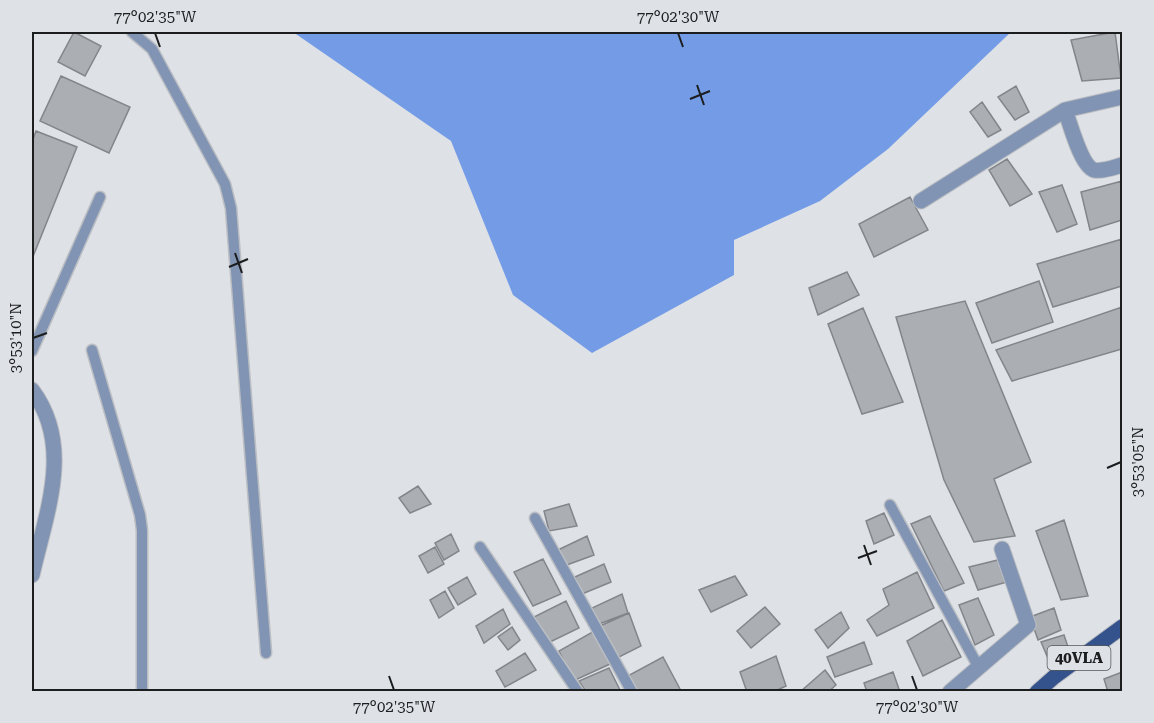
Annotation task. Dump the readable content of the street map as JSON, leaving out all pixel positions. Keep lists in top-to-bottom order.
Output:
{
  "streets": {
    "main road": ["40VLA"]
  },
  "coordinates": [
    "77°02'35\"W",
    "77°02'30\"W",
    "3°53'10\"N",
    "3°53'05\"N"
  ]
}
